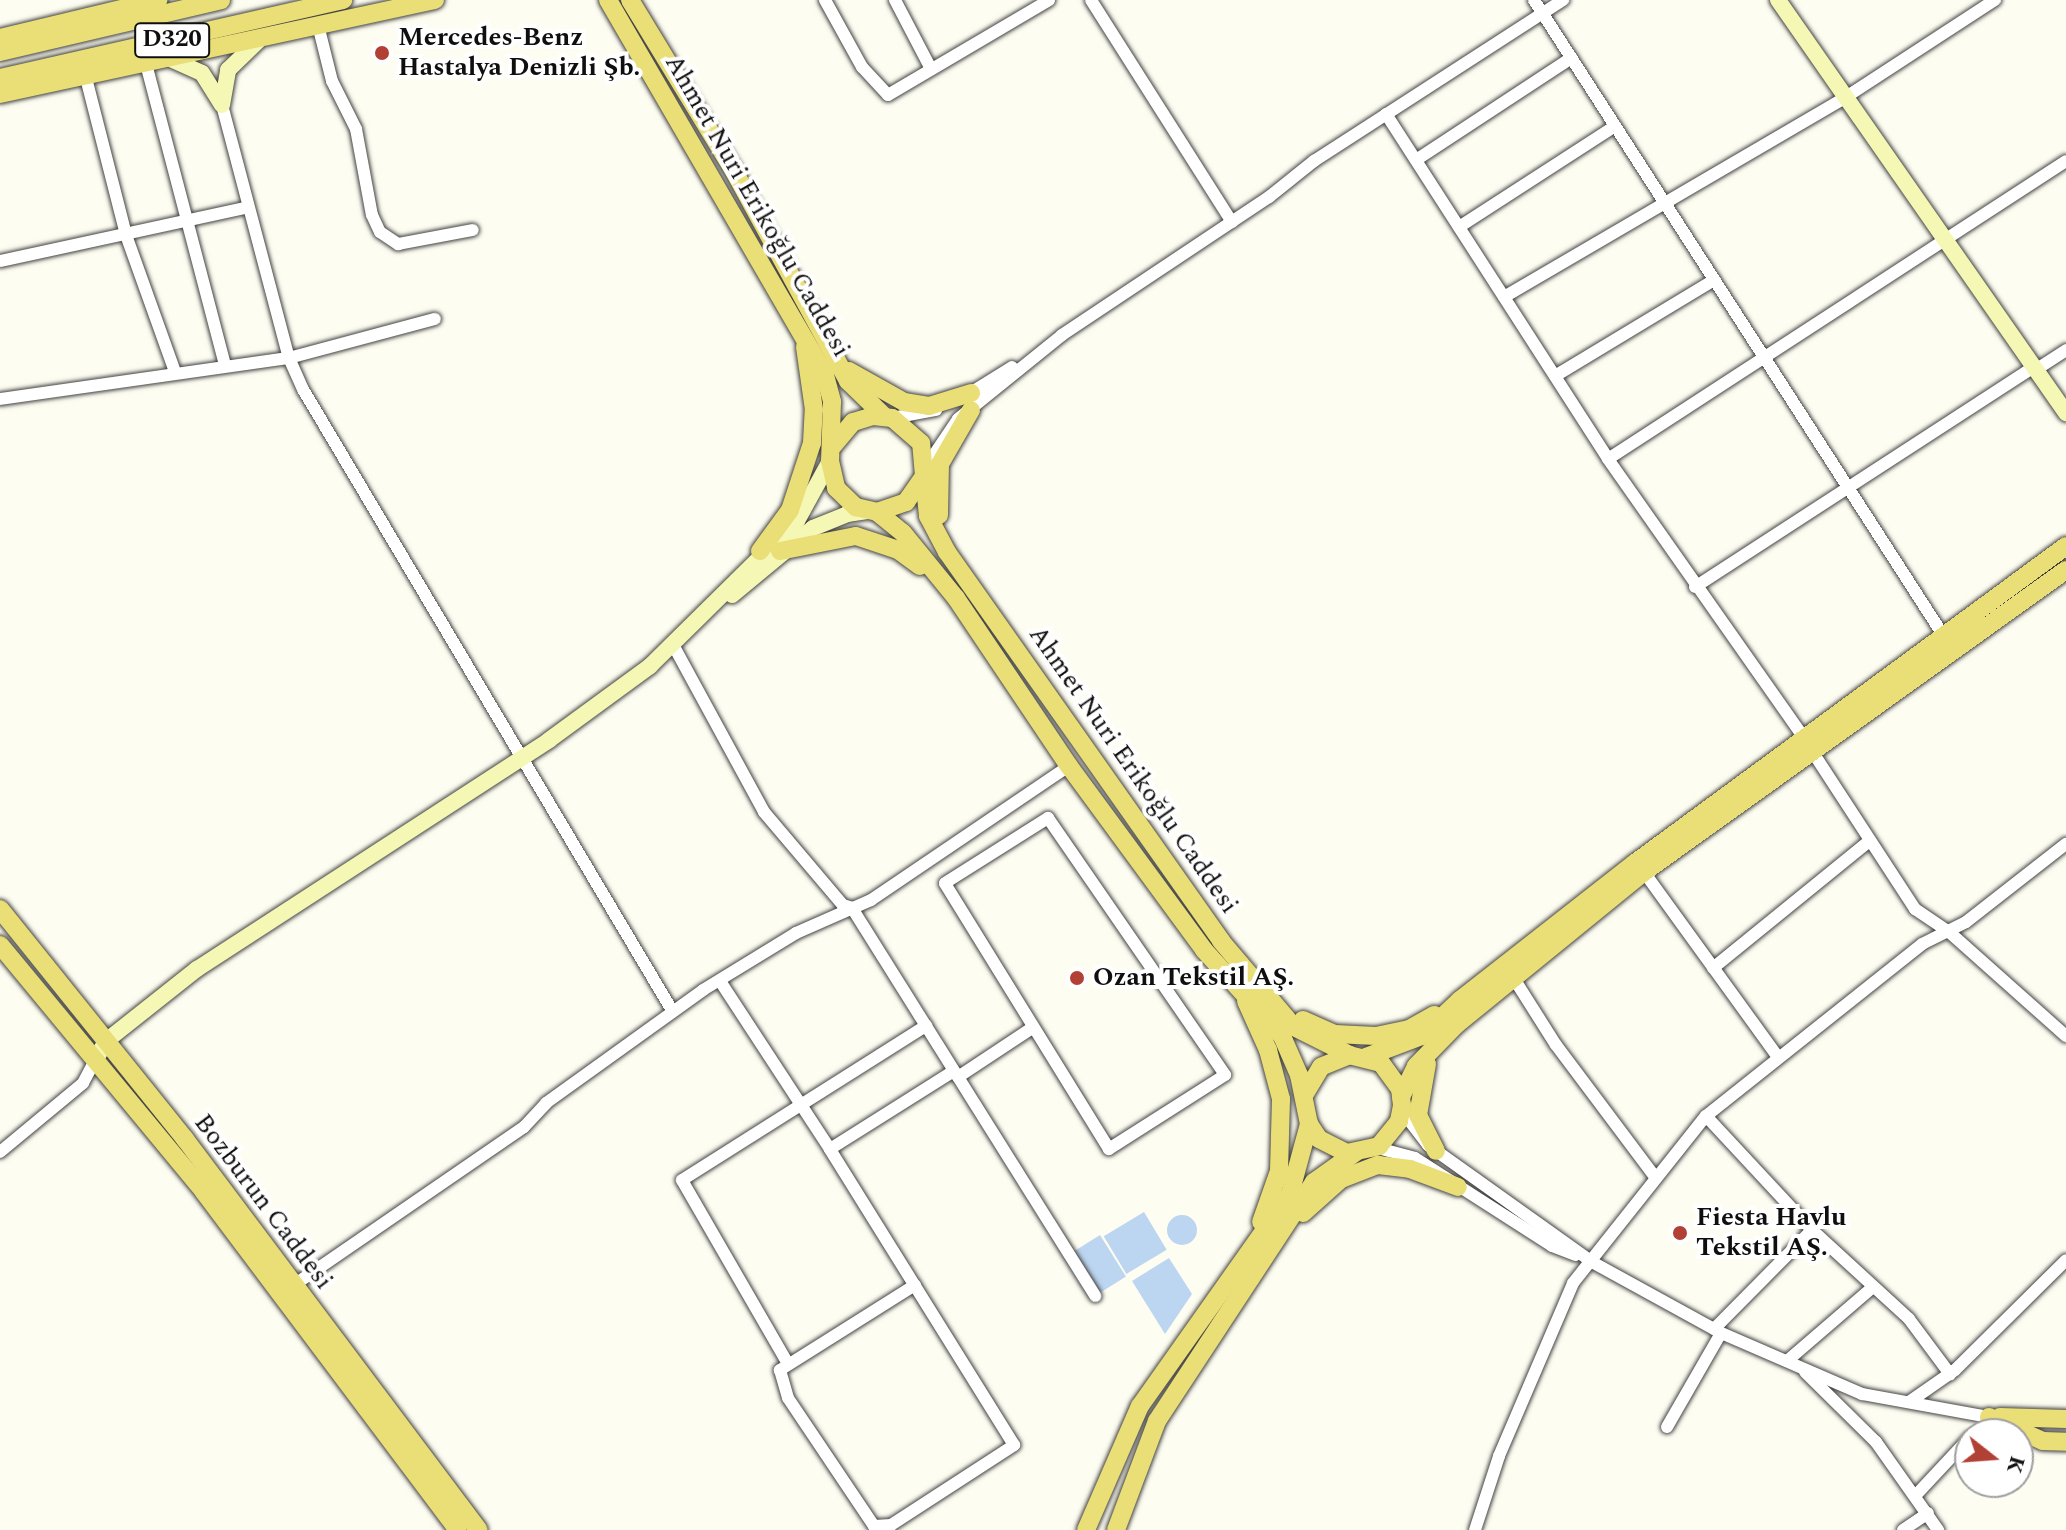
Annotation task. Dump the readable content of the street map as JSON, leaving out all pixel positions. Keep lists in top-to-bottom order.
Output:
{
  "streets": {
    "main road": ["D320", "Ahmet Nuri Erikoğlu Caddesi", "Bozburun Caddesi"]
  },
  "places": ["Mercedes-Benz Hastalya Denizli Şb.", "Ozan Tekstil AŞ.", "Fiesta Havlu Tekstil AŞ."],
  "north": "right"
}
